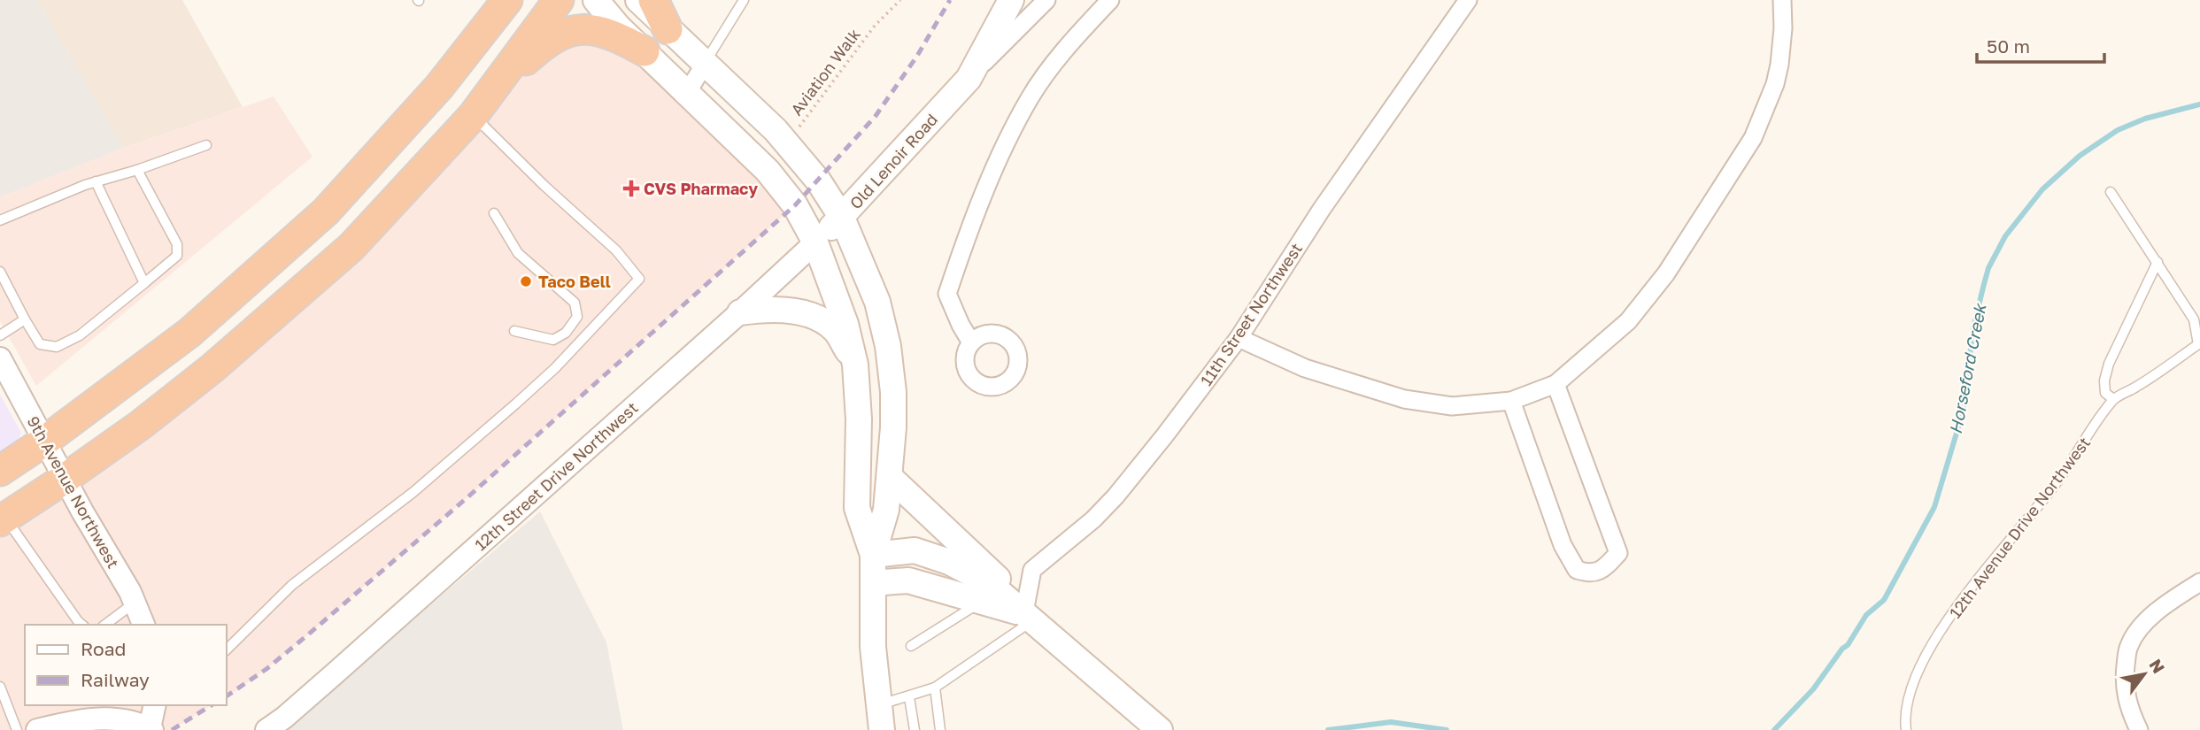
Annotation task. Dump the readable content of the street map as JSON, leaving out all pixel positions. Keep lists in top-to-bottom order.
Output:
{
  "streets": {
    "main road": ["Old Lenoir Road", "12th Street Drive Northwest"],
    "street": ["11th Street Northwest", "9th Avenue Northwest"],
    "lane": ["12th Avenue Drive Northwest"],
    "path": ["Aviation Walk"]
  },
  "crossings": [
    ["Old Lenoir Road", "12th Street Drive Northwest"]
  ],
  "water": ["Horseford Creek"],
  "places": {
    "health": ["CVS Pharmacy"],
    "other": ["Taco Bell"]
  },
  "legend": ["Road", "Railway"],
  "scale_bar": "50 m",
  "north": "top right"
}
